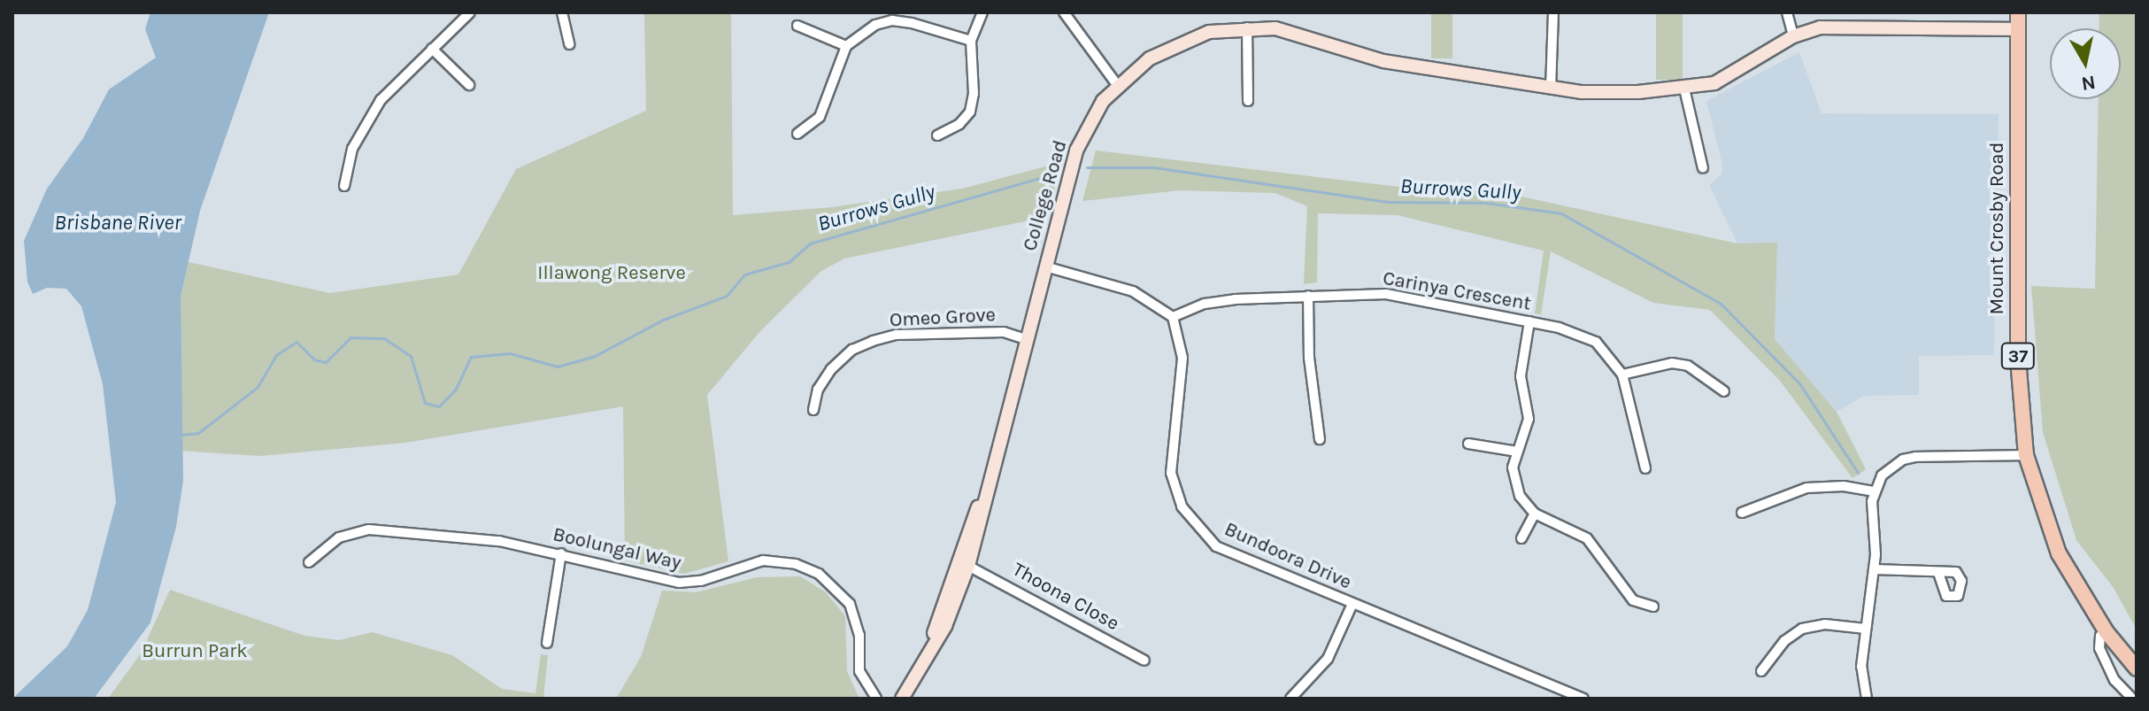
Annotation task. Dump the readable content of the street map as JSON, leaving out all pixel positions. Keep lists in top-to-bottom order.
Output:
{
  "streets": {
    "main road": ["College Road", "Mount Crosby Road", "37"],
    "street": [
      "Carinya Crescent",
      "Omeo Grove",
      "Boolungal Way",
      "Bundoora Drive",
      "Thoona Close"
    ]
  },
  "crossings": [
    ["College Road", "Mount Crosby Road"],
    ["College Road", "Omeo Grove"],
    ["College Road", "Thoona Close"],
    ["Carinya Crescent", "Bundoora Drive"]
  ],
  "water": ["Burrows Gully", "Brisbane River"],
  "parks": ["Illawong Reserve", "Burrun Park"],
  "north": "bottom"
}
